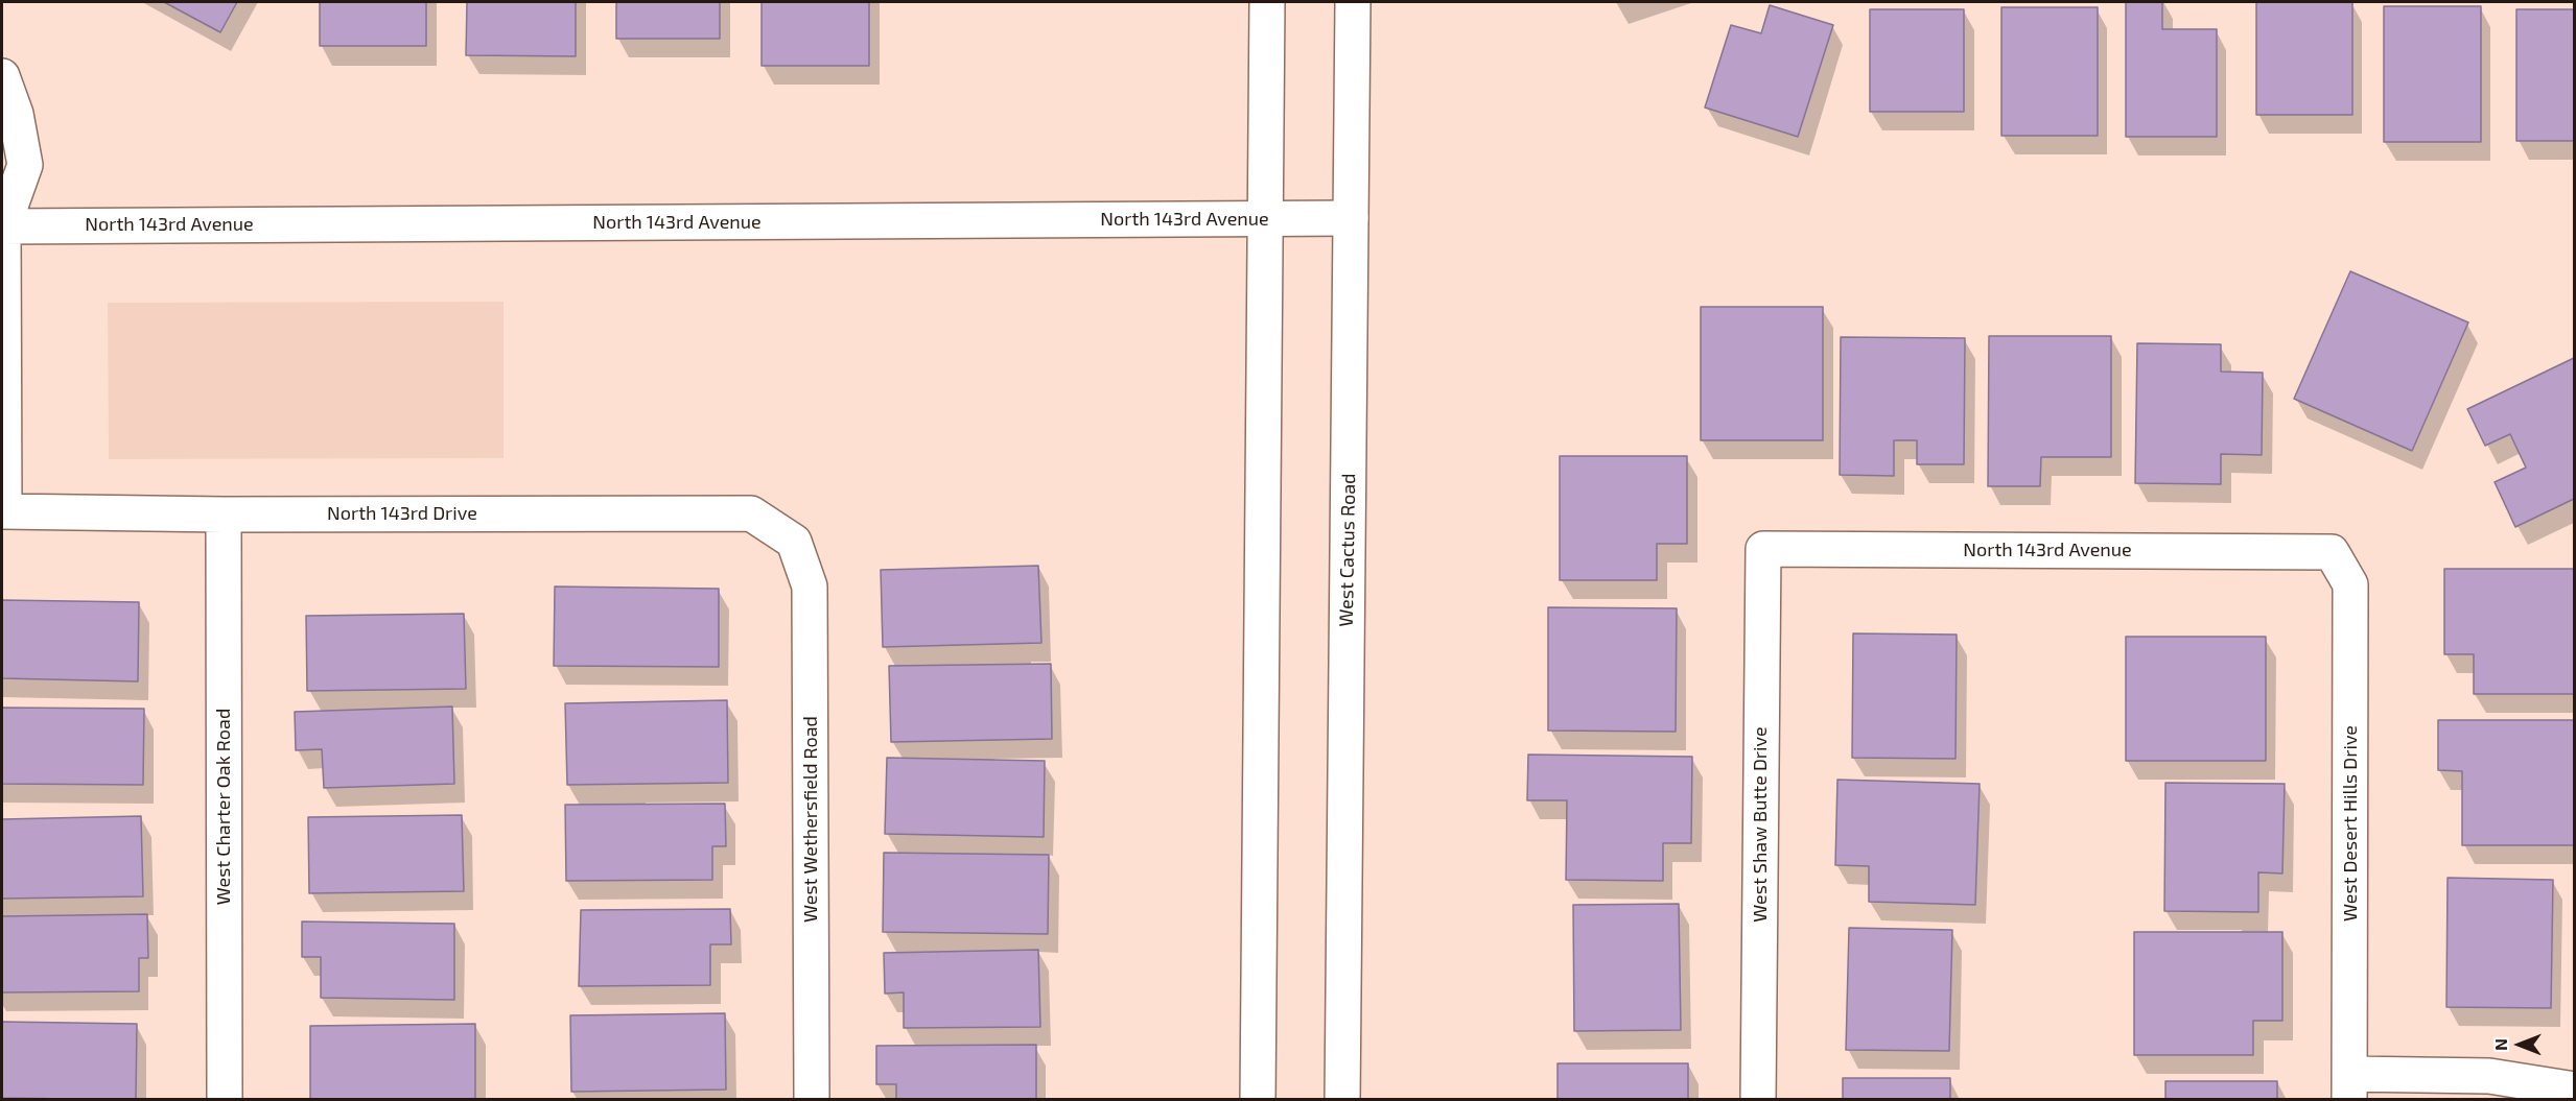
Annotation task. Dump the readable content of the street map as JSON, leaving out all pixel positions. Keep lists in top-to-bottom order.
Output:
{
  "streets": {
    "street": [
      "North 143rd Avenue",
      "North 143rd Drive",
      "West Cactus Road",
      "West Charter Oak Road",
      "West Wethersfield Road",
      "West Desert Hills Drive",
      "West Shaw Butte Drive"
    ]
  },
  "crossings": [
    ["North 143rd Avenue", "West Cactus Road"],
    ["North 143rd Avenue", "West Desert Hills Drive"],
    ["North 143rd Avenue", "West Shaw Butte Drive"],
    ["North 143rd Drive", "West Charter Oak Road"],
    ["North 143rd Drive", "West Wethersfield Road"]
  ],
  "north": "left"
}
